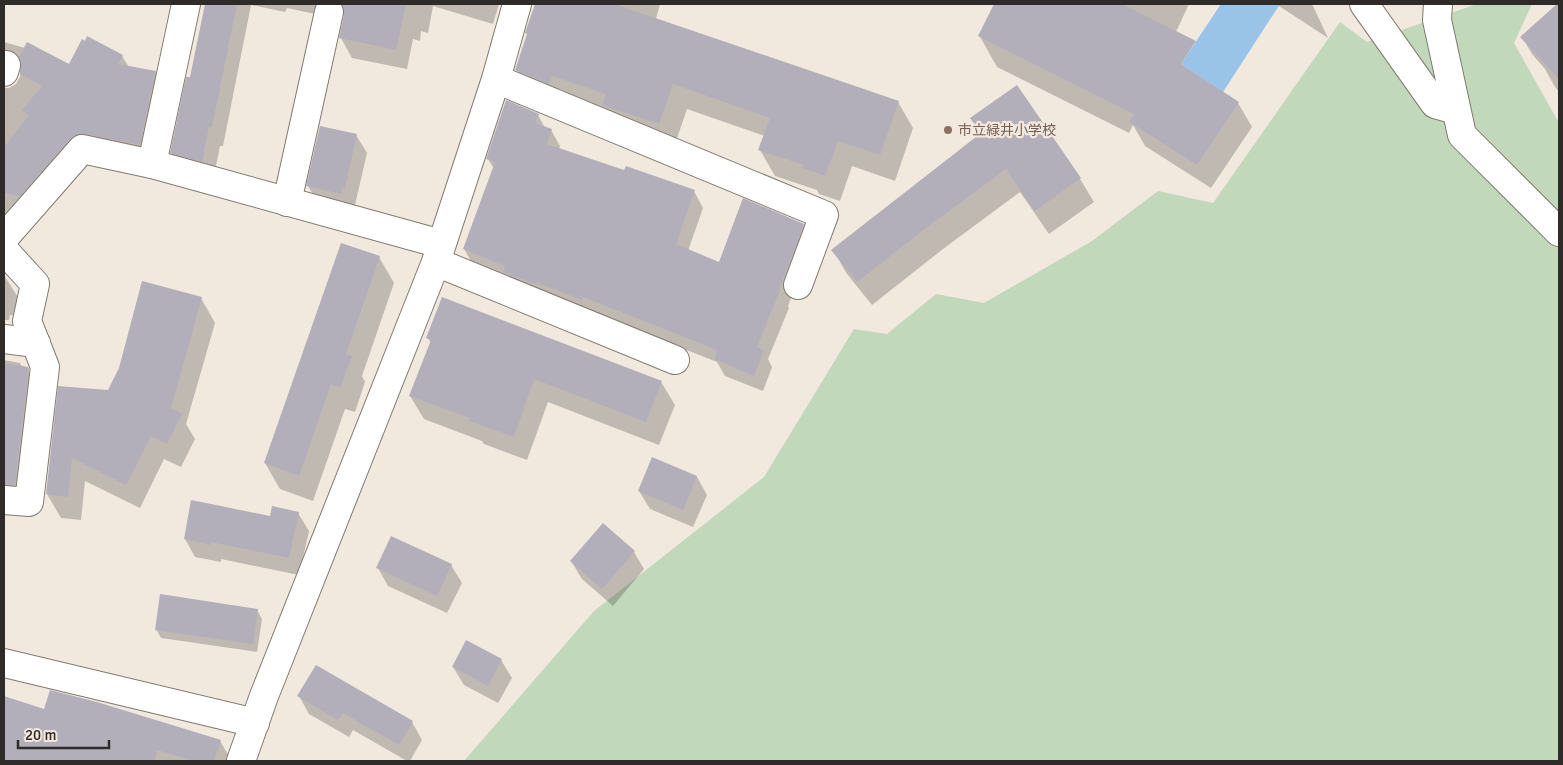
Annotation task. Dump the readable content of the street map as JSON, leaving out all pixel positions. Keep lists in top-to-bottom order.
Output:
{
  "places": ["市立緑井小学校"],
  "scale_bar": "20 m"
}
